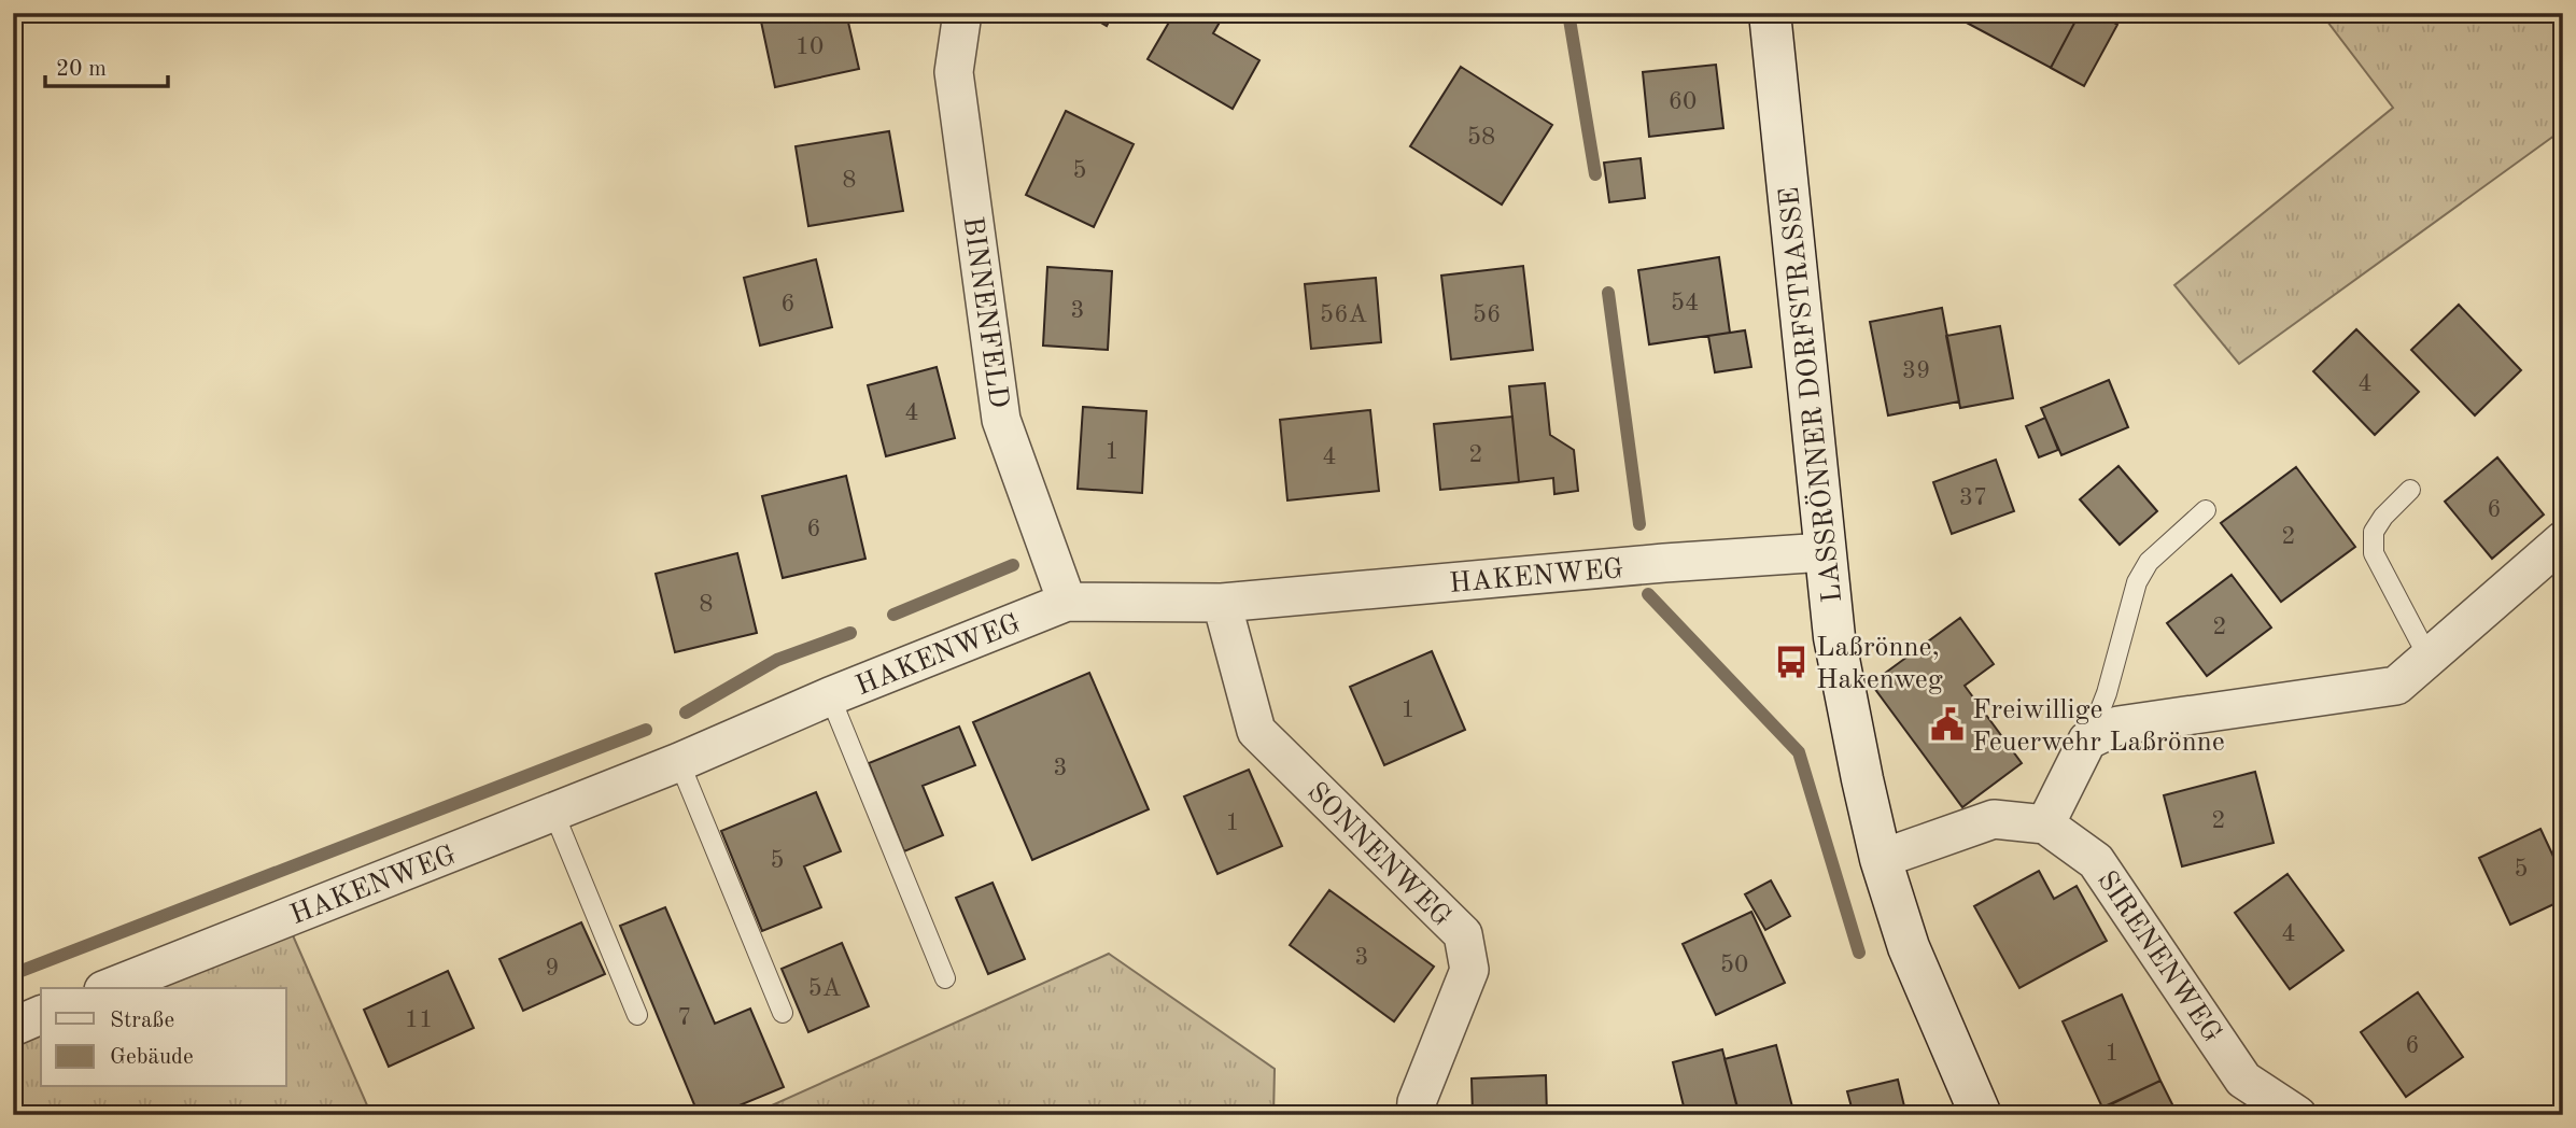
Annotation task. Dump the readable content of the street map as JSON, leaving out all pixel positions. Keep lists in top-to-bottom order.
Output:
{
  "streets": {
    "street": [
      "BINNENFELD",
      "LASSRÖNNER DORFSTRASSE",
      "HAKENWEG",
      "SONNENWEG",
      "SIRENENWEG"
    ]
  },
  "crossings": [
    ["BINNENFELD", "HAKENWEG"],
    ["LASSRÖNNER DORFSTRASSE", "HAKENWEG"],
    ["LASSRÖNNER DORFSTRASSE", "SIRENENWEG"],
    ["HAKENWEG", "SONNENWEG"]
  ],
  "places": {
    "bus stop": ["Laßrönne, Hakenweg"],
    "public building": ["Freiwillige Feuerwehr Laßrönne"]
  },
  "house_numbers": [
    "10",
    "60",
    "58",
    "5",
    "8",
    "54",
    "6",
    "3",
    "56A",
    "56",
    "39",
    "4",
    "4",
    "1",
    "2",
    "4",
    "37",
    "6",
    "6",
    "2",
    "8",
    "2",
    "1",
    "3",
    "2",
    "1",
    "5",
    "5",
    "4",
    "3",
    "50",
    "9",
    "5A",
    "7",
    "11",
    "6",
    "1"
  ],
  "legend": ["Straße", "Gebäude"],
  "scale_bar": "20 m"
}
